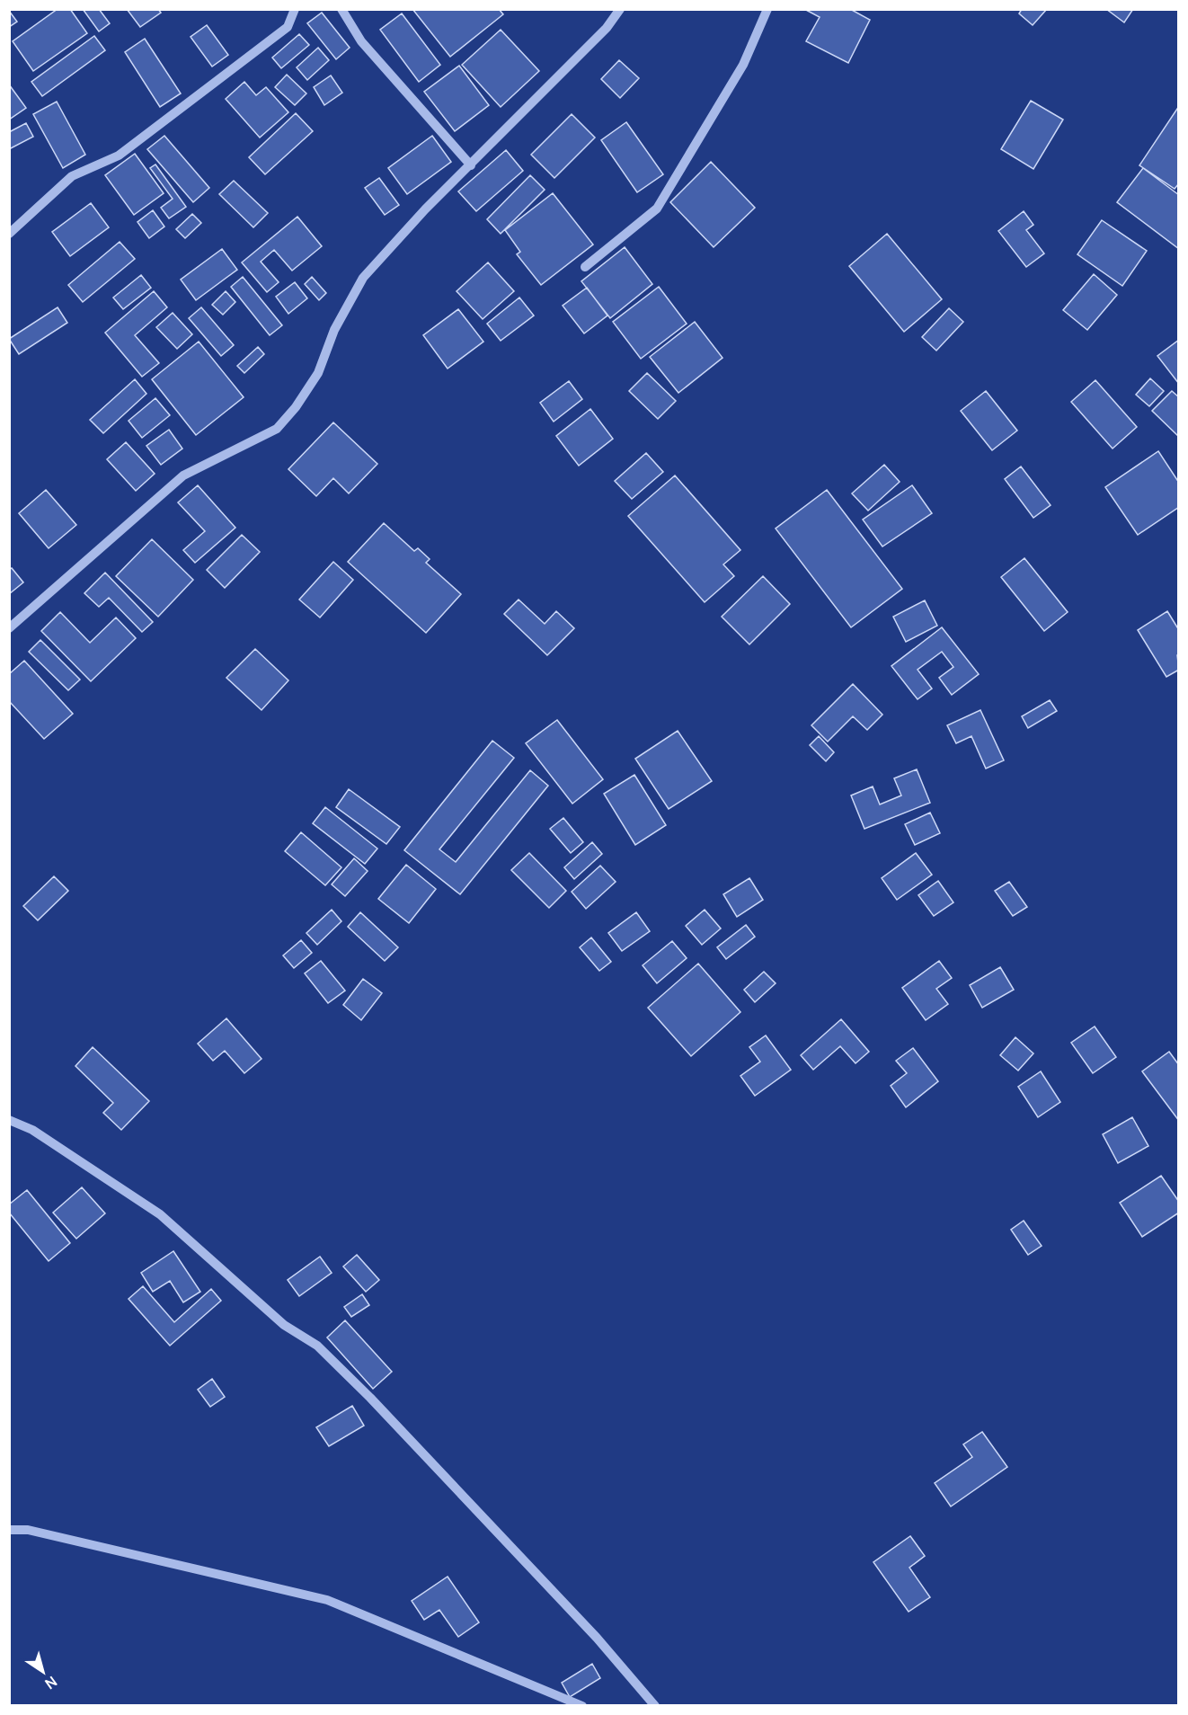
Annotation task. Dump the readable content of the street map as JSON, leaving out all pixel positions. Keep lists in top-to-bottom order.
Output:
{
  "north": "bottom right"
}
